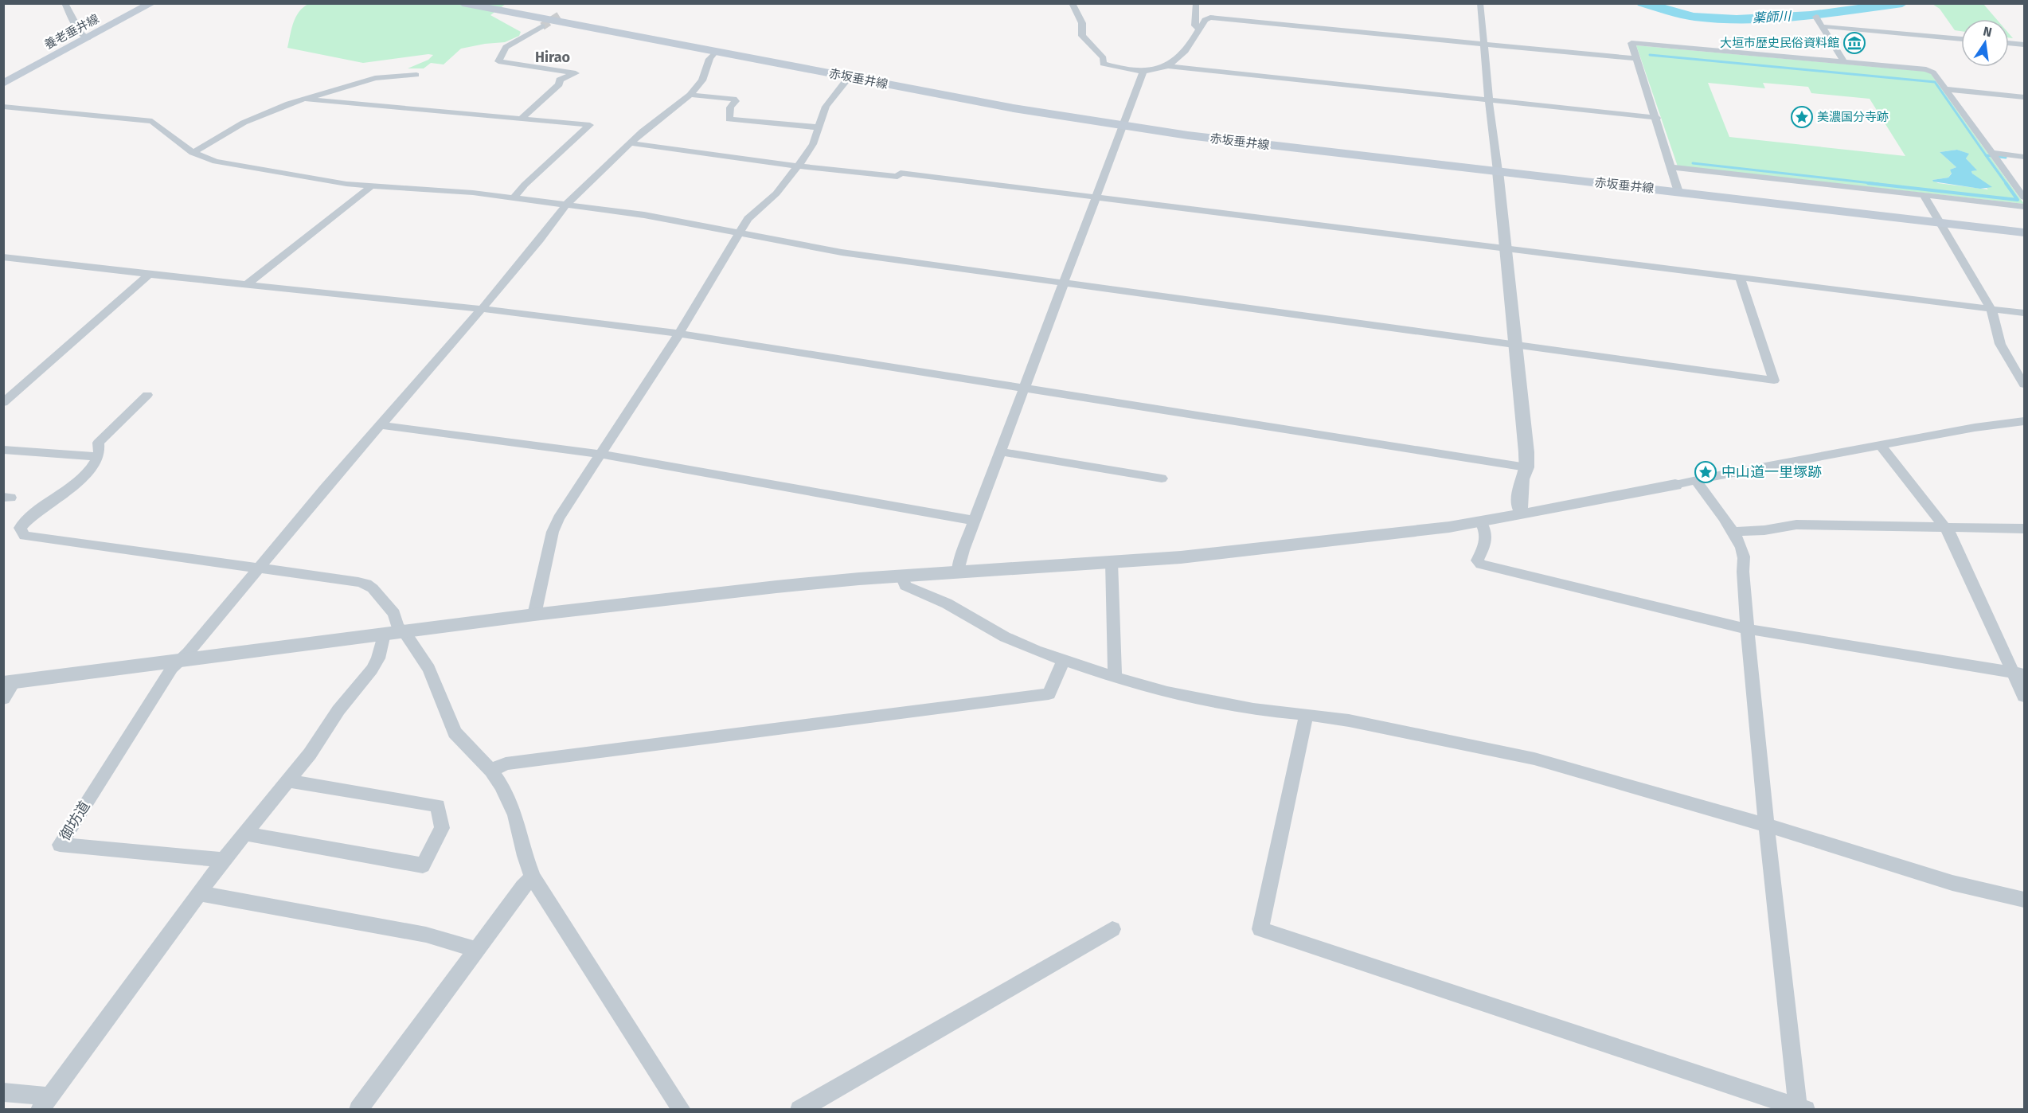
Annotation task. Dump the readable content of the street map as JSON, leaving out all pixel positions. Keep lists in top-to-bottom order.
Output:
{
  "streets": {
    "main road": ["養老垂井線", "赤坂垂井線"],
    "street": ["御坊道"]
  },
  "districts": ["Hirao"],
  "water": ["薬師川"],
  "places": {
    "museum": ["大垣市歴史民俗資料館"],
    "place": ["美濃国分寺跡", "中山道一里塚跡"]
  },
  "north": "top"
}
